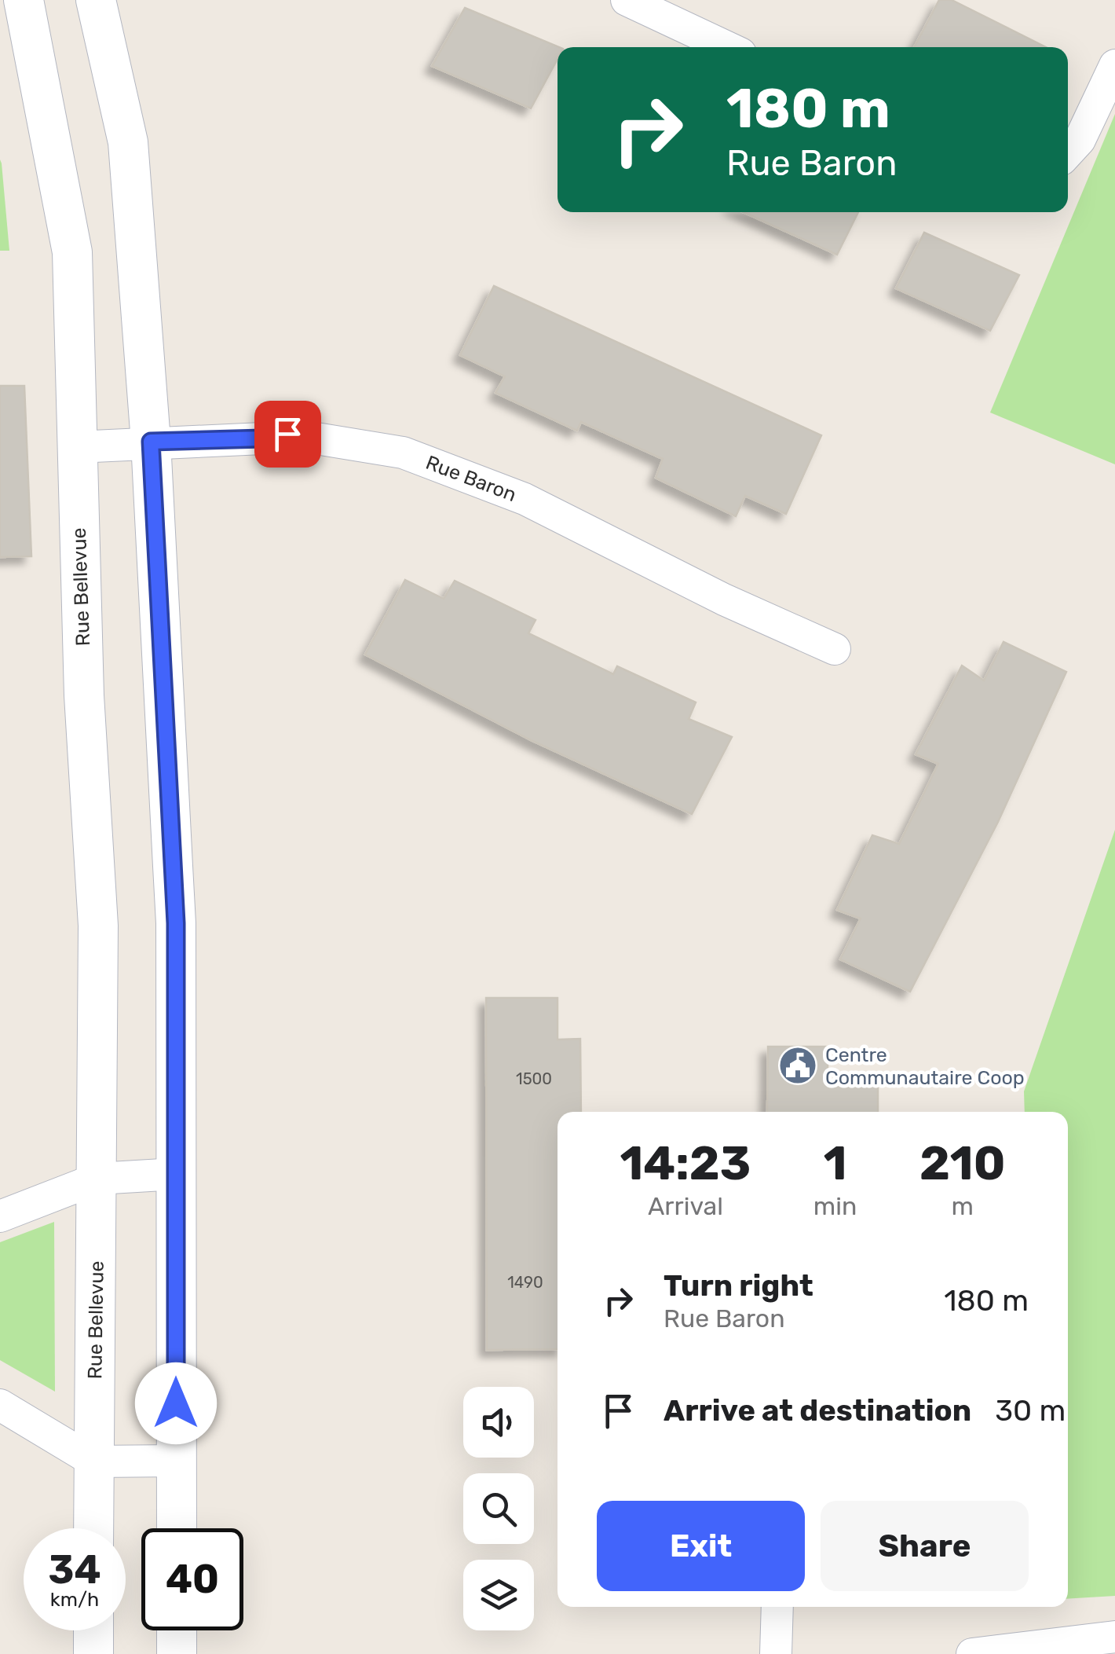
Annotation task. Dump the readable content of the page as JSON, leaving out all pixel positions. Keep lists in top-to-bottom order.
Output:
{
  "streets": {
    "street": ["Rue Baron", "Rue Bellevue"]
  },
  "crossings": [
    ["Rue Baron", "Rue Bellevue"]
  ],
  "places": {
    "public building": ["Centre Communautaire Coop"]
  },
  "house_numbers": ["1500", "1490"],
  "page": {
    "turn": ["180 m", "Rue Baron"],
    "eta": [
      "14:23",
      "Arrival",
      "1",
      "min",
      "210",
      "m"
    ],
    "list": [
      {
        "name": "Turn right",
        "note": "Rue Baron",
        "value": "180 m"
      },
      {
        "name": "Arrive at destination",
        "value": "30 m"
      }
    ],
    "buttons": ["Exit", "Share"],
    "speed": "34 km/h",
    "limit": "40"
  }
}
